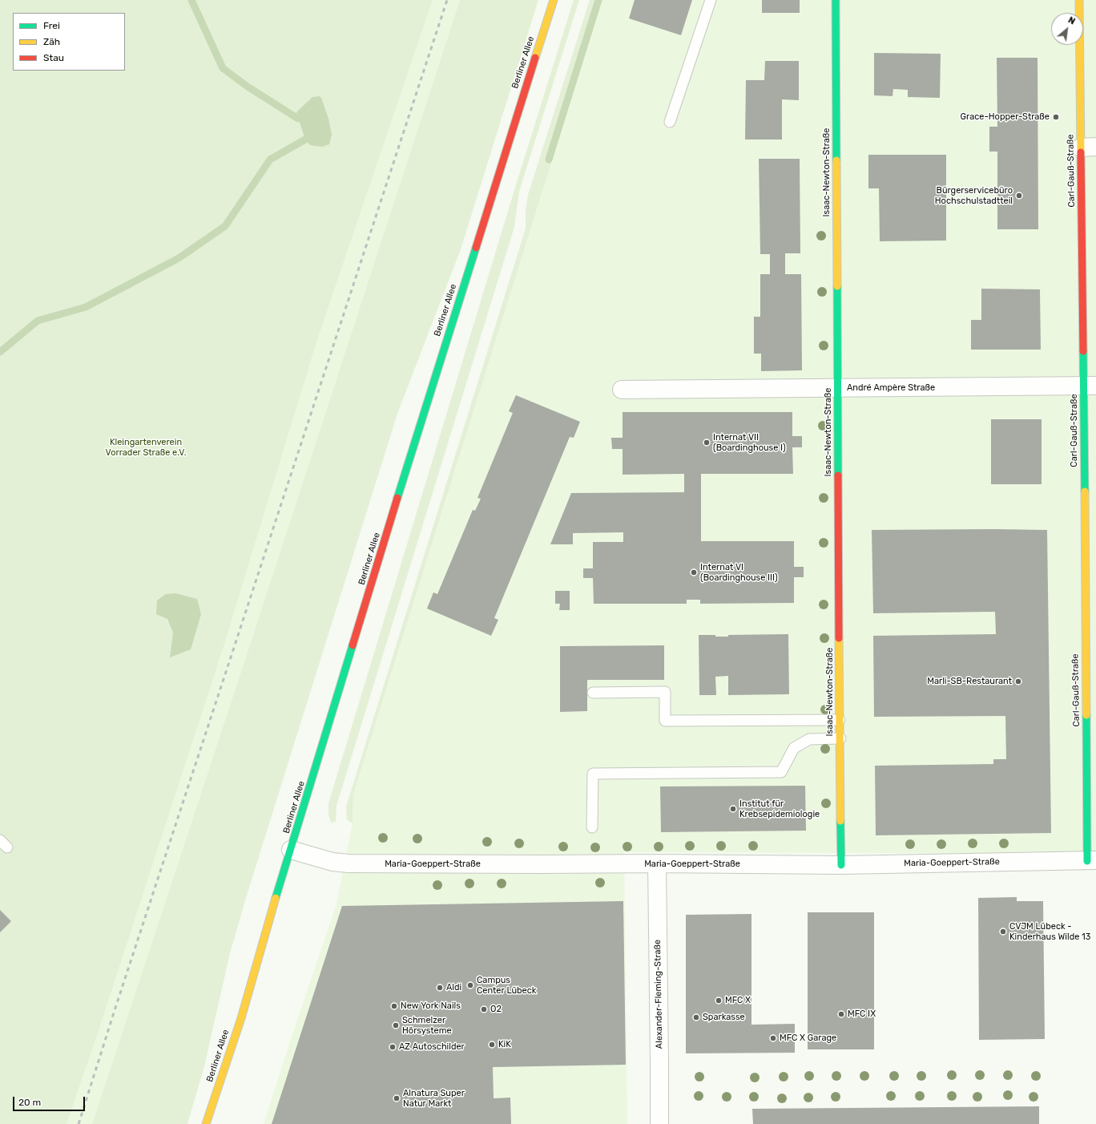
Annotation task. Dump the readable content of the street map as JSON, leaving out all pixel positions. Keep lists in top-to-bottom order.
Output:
{
  "streets": {
    "street": [
      "Berliner Allee",
      "Carl-Gauß-Straße",
      "Isaac-Newton-Straße",
      "André Ampère Straße",
      "Maria-Goeppert-Straße",
      "Alexander-Fleming-Straße"
    ]
  },
  "crossings": [
    ["Berliner Allee", "Maria-Goeppert-Straße"],
    ["Carl-Gauß-Straße", "André Ampère Straße"],
    ["Carl-Gauß-Straße", "Maria-Goeppert-Straße"],
    ["Isaac-Newton-Straße", "André Ampère Straße"],
    ["Isaac-Newton-Straße", "Maria-Goeppert-Straße"],
    ["Maria-Goeppert-Straße", "Alexander-Fleming-Straße"]
  ],
  "parks": ["Kleingartenverein Vorrader Straße e.V."],
  "places": [
    "Grace-Hopper-Straße",
    "Bürgerservicebüro Hochschulstadtteil",
    "Internat VII (Boardinghouse I)",
    "Internat VI (Boardinghouse III)",
    "Marli-SB-Restaurant",
    "Institut für Krebsepidemiologie",
    "CVJM Lübeck - Kinderhaus Wilde 13",
    "Campus Center Lübeck",
    "Aldi",
    "MFC X",
    "New York Nails",
    "O2",
    "MFC IX",
    "Sparkasse",
    "Schmelzer Hörsysteme",
    "MFC X Garage",
    "KiK",
    "AZ Autoschilder",
    "Alnatura Super Natur Markt"
  ],
  "legend": ["Frei", "Zäh", "Stau"],
  "scale_bar": "20 m",
  "north": "top right"
}
